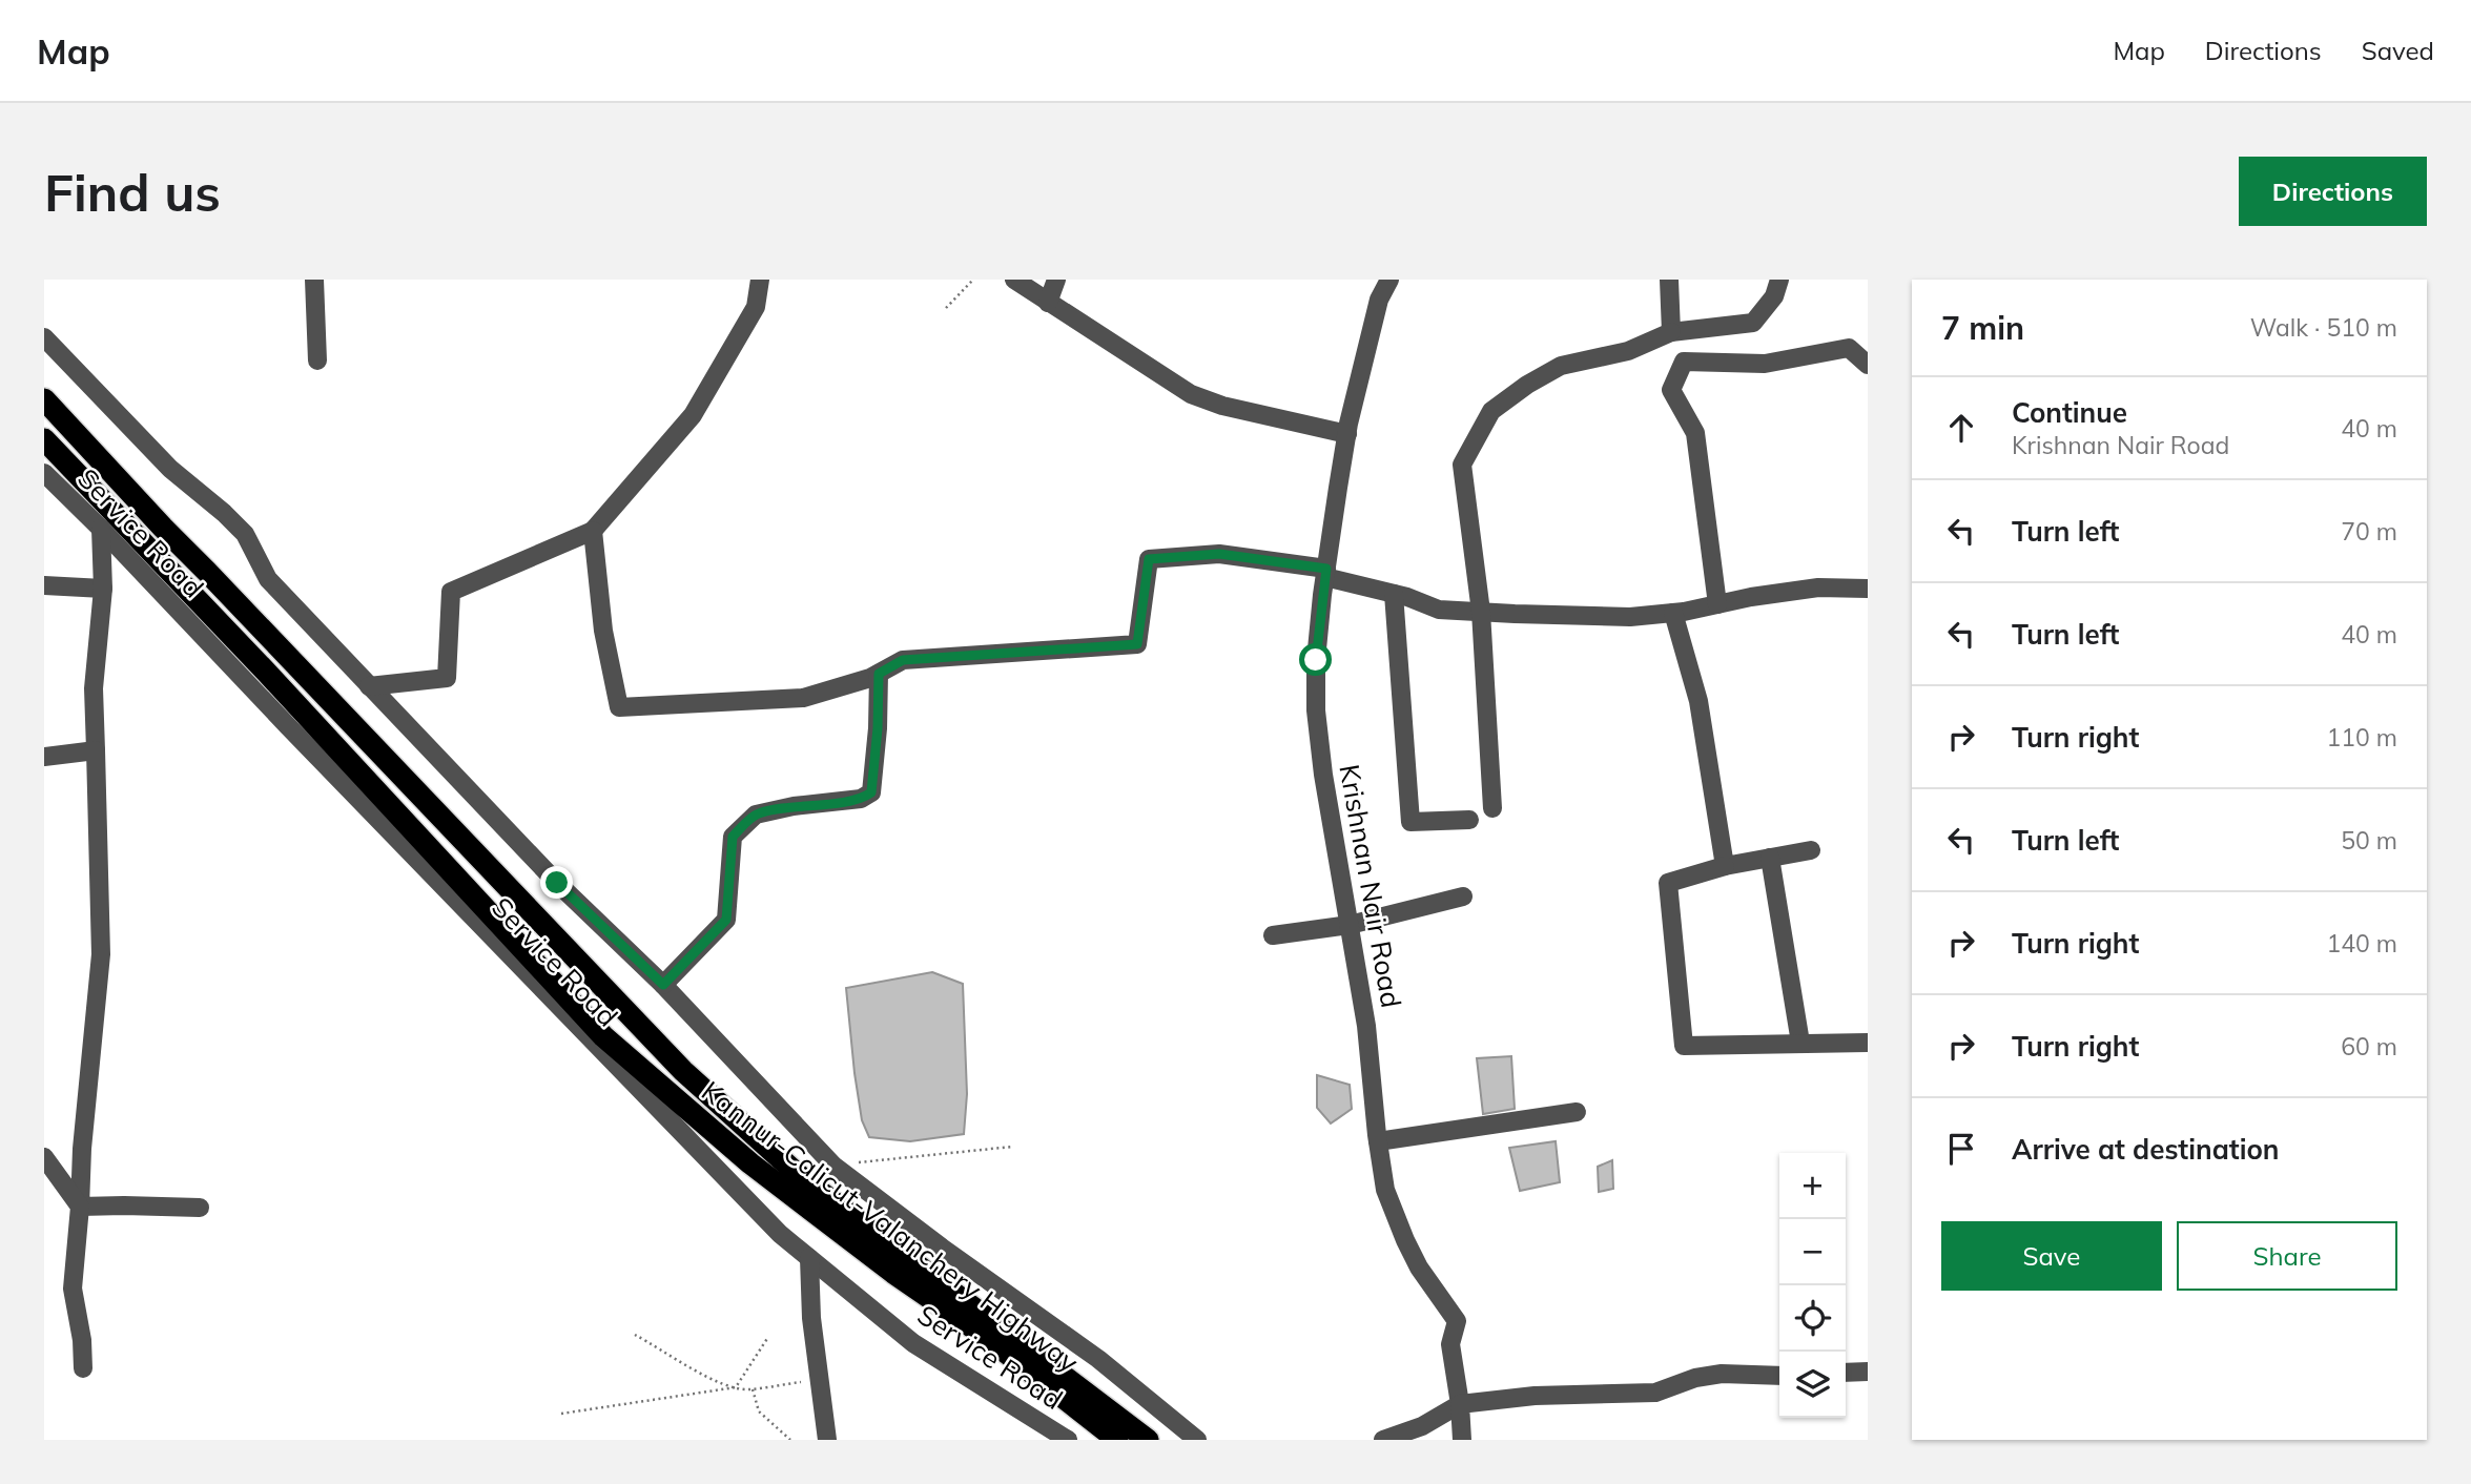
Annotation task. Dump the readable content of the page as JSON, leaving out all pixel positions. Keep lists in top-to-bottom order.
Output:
{
  "streets": {
    "highway": ["Kannur-Calicut-Valanchery Highway"],
    "street": ["Service Road", "Krishnan Nair Road"]
  },
  "page": {
    "header": "Map",
    "nav": ["Map", "Directions", "Saved"],
    "buttons": [
      "Directions",
      ["Save", "Share"]
    ],
    "title": "Find us",
    "heading": ["7 min", "Walk · 510 m"],
    "list": [
      ["Continue", "Krishnan Nair Road", "40 m"],
      ["Turn left", "70 m"],
      ["Turn left", "40 m"],
      ["Turn right", "110 m"],
      ["Turn left", "50 m"],
      ["Turn right", "140 m"],
      ["Turn right", "60 m"],
      "Arrive at destination"
    ],
    "map_buttons": ["+", "−"]
  }
}
